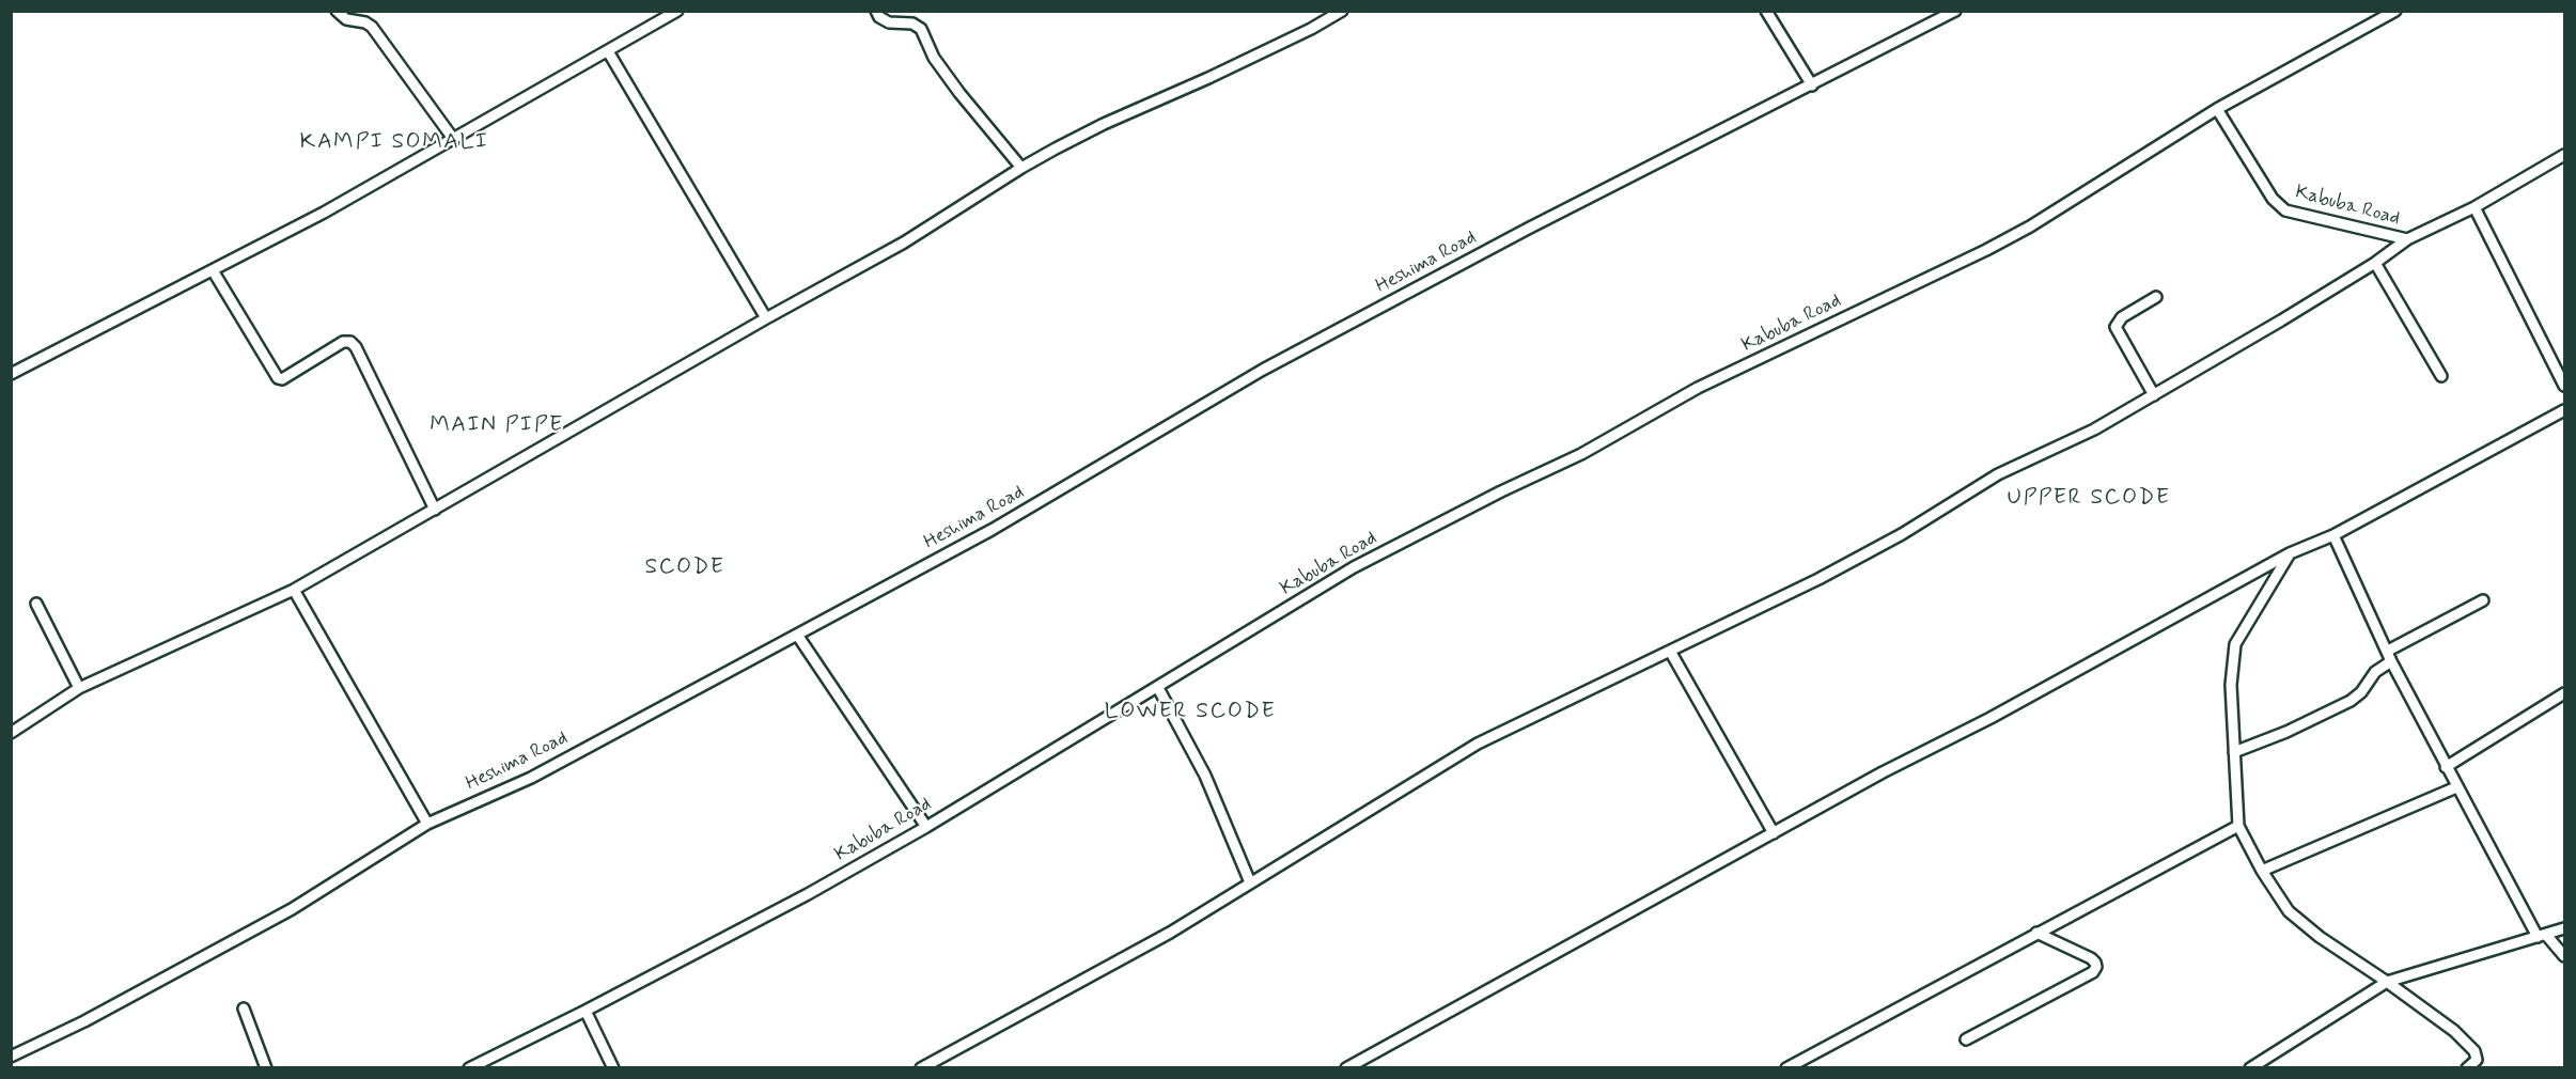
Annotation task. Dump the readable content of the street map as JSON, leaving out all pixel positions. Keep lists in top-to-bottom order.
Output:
{
  "streets": {
    "street": ["Kabuba Road", "Heshima Road"]
  },
  "districts": [
    "KAMPI SOMALI",
    "MAIN PIPE",
    "UPPER SCODE",
    "SCODE",
    "LOWER SCODE"
  ]
}
